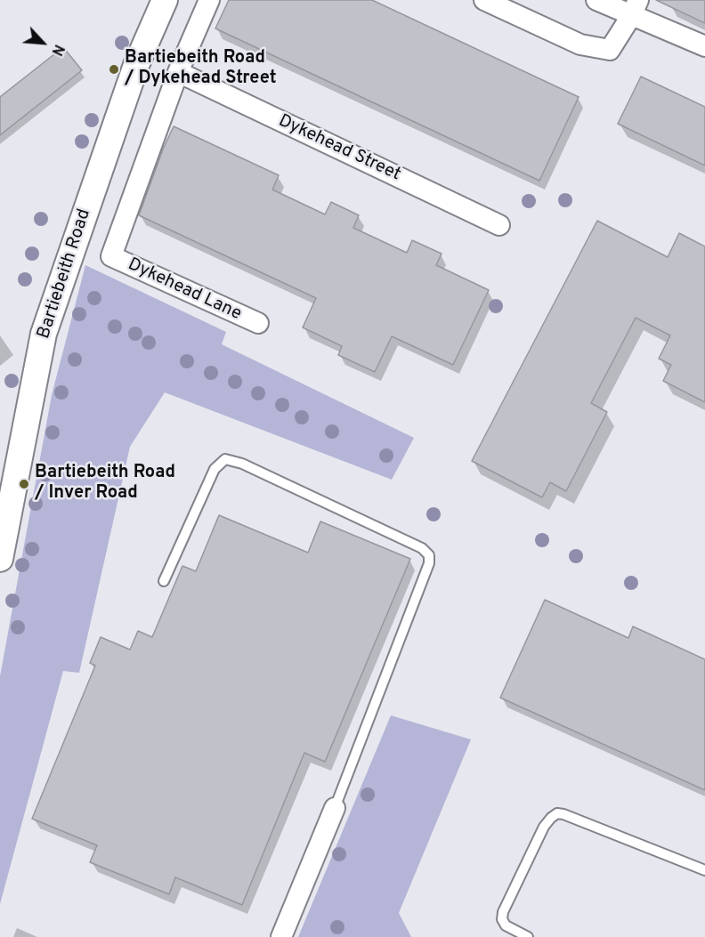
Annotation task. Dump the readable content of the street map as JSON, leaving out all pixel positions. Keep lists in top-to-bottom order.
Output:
{
  "streets": {
    "street": ["Dykehead Street", "Bartiebeith Road", "Dykehead Lane"]
  },
  "crossings": [
    ["Dykehead Street", "Dykehead Lane"]
  ],
  "places": ["Bartiebeith Road / Dykehead Street", "Bartiebeith Road / Inver Road"],
  "north": "bottom right"
}
